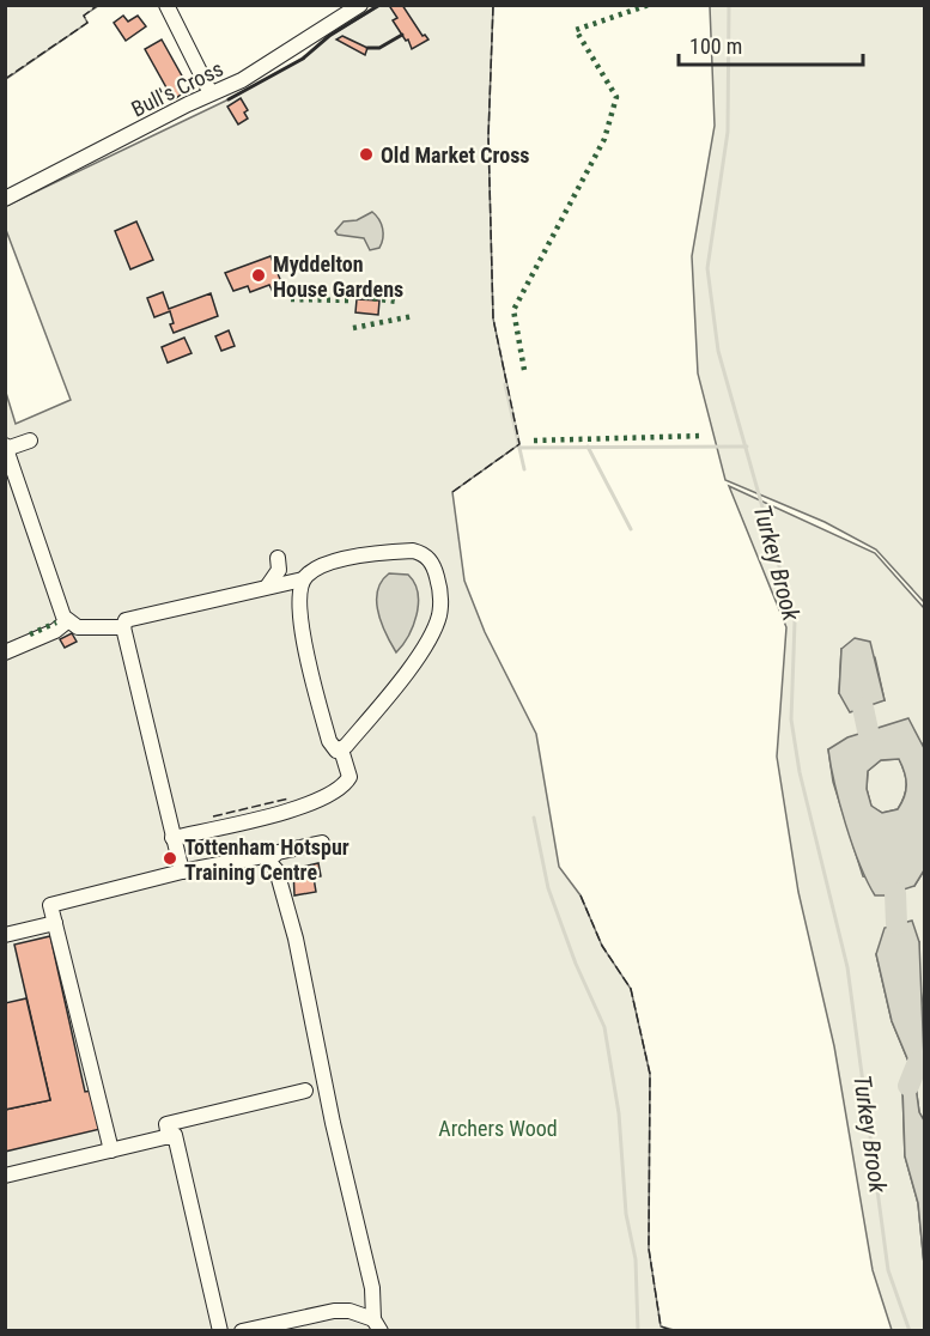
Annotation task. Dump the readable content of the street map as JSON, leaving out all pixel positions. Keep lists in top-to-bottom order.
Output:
{
  "streets": {
    "street": ["Bull's Cross"]
  },
  "water": ["Turkey Brook"],
  "parks": ["Archers Wood"],
  "places": ["Old Market Cross", "Myddelton House Gardens", "Tottenham Hotspur Training Centre"],
  "scale_bar": "100 m"
}
